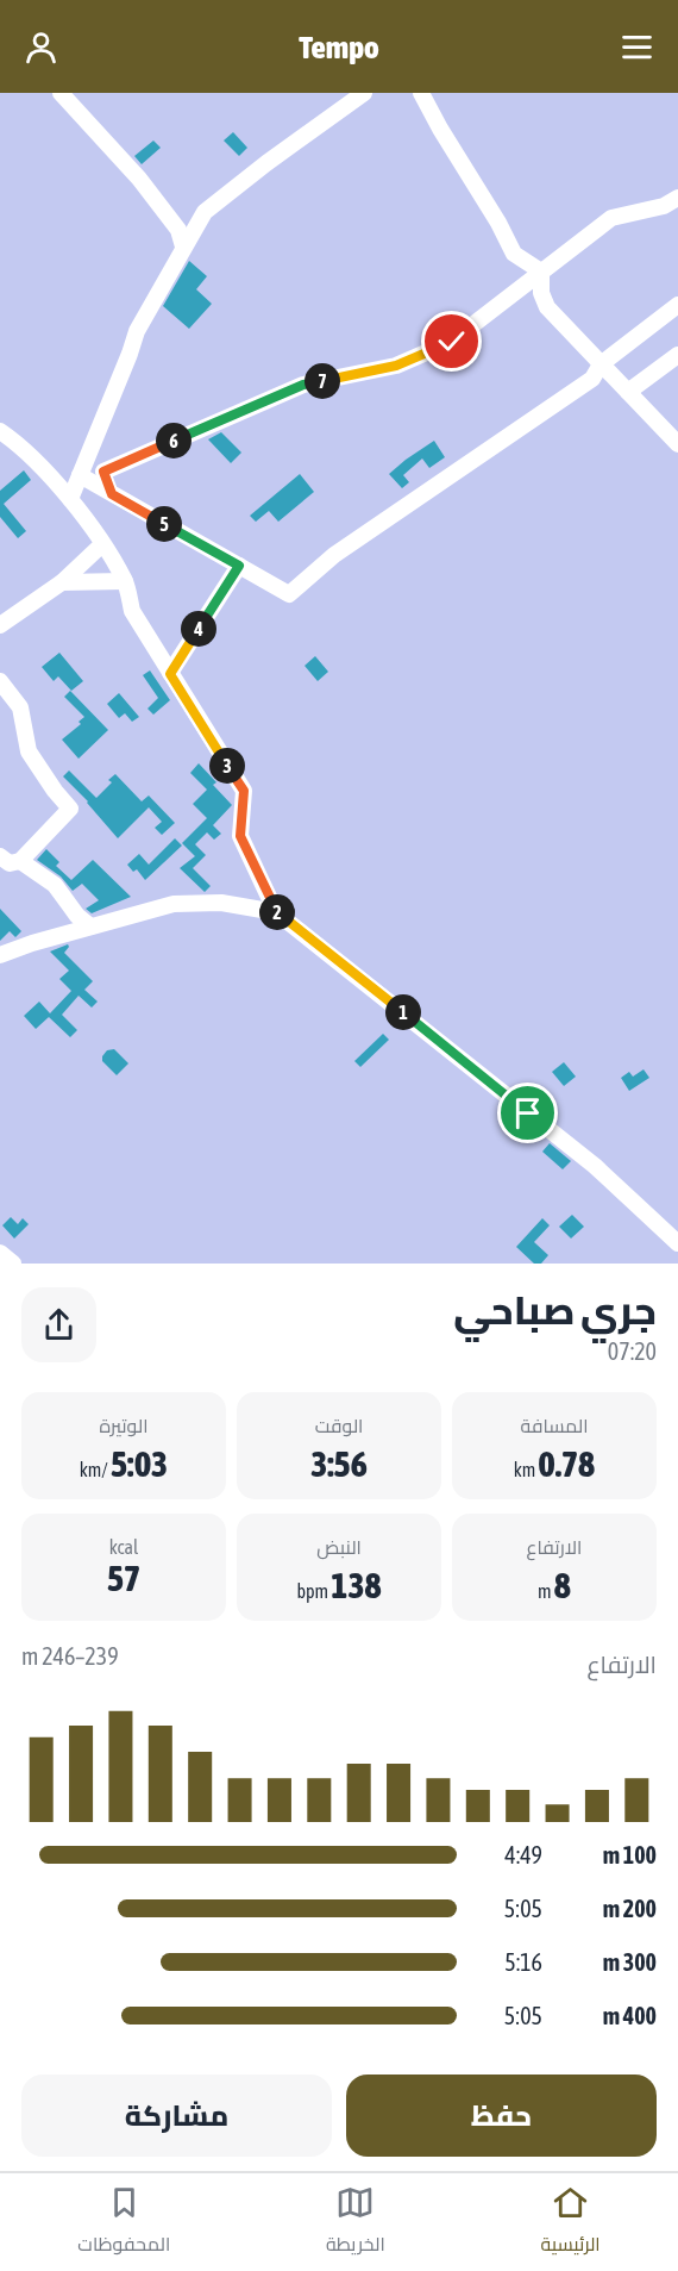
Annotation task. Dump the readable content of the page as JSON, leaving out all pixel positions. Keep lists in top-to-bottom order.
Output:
{
  "page": {
    "header": "Tempo",
    "pins": [
      "7",
      "6",
      "5",
      "4",
      "3",
      "2",
      "1"
    ],
    "heading": ["جري صباحي", "07:20"],
    "stats": [
      ["المسافة", "0.78 km"],
      ["الوقت", "3:56"],
      ["الوتيرة", "5:03 /km"],
      ["الارتفاع", "8 m"],
      ["النبض", "138 bpm"],
      ["kcal", "57"]
    ],
    "chart": ["الارتفاع", "239–246 m"],
    "list": [
      {
        "name": "100 m",
        "note": "4:49"
      },
      {
        "name": "200 m",
        "note": "5:05"
      },
      {
        "name": "300 m",
        "note": "5:16"
      },
      {
        "name": "400 m",
        "note": "5:05"
      }
    ],
    "buttons": ["حفظ", "مشاركة"],
    "tabs": ["الرئيسية", "الخريطة", "المحفوظات"]
  }
}
